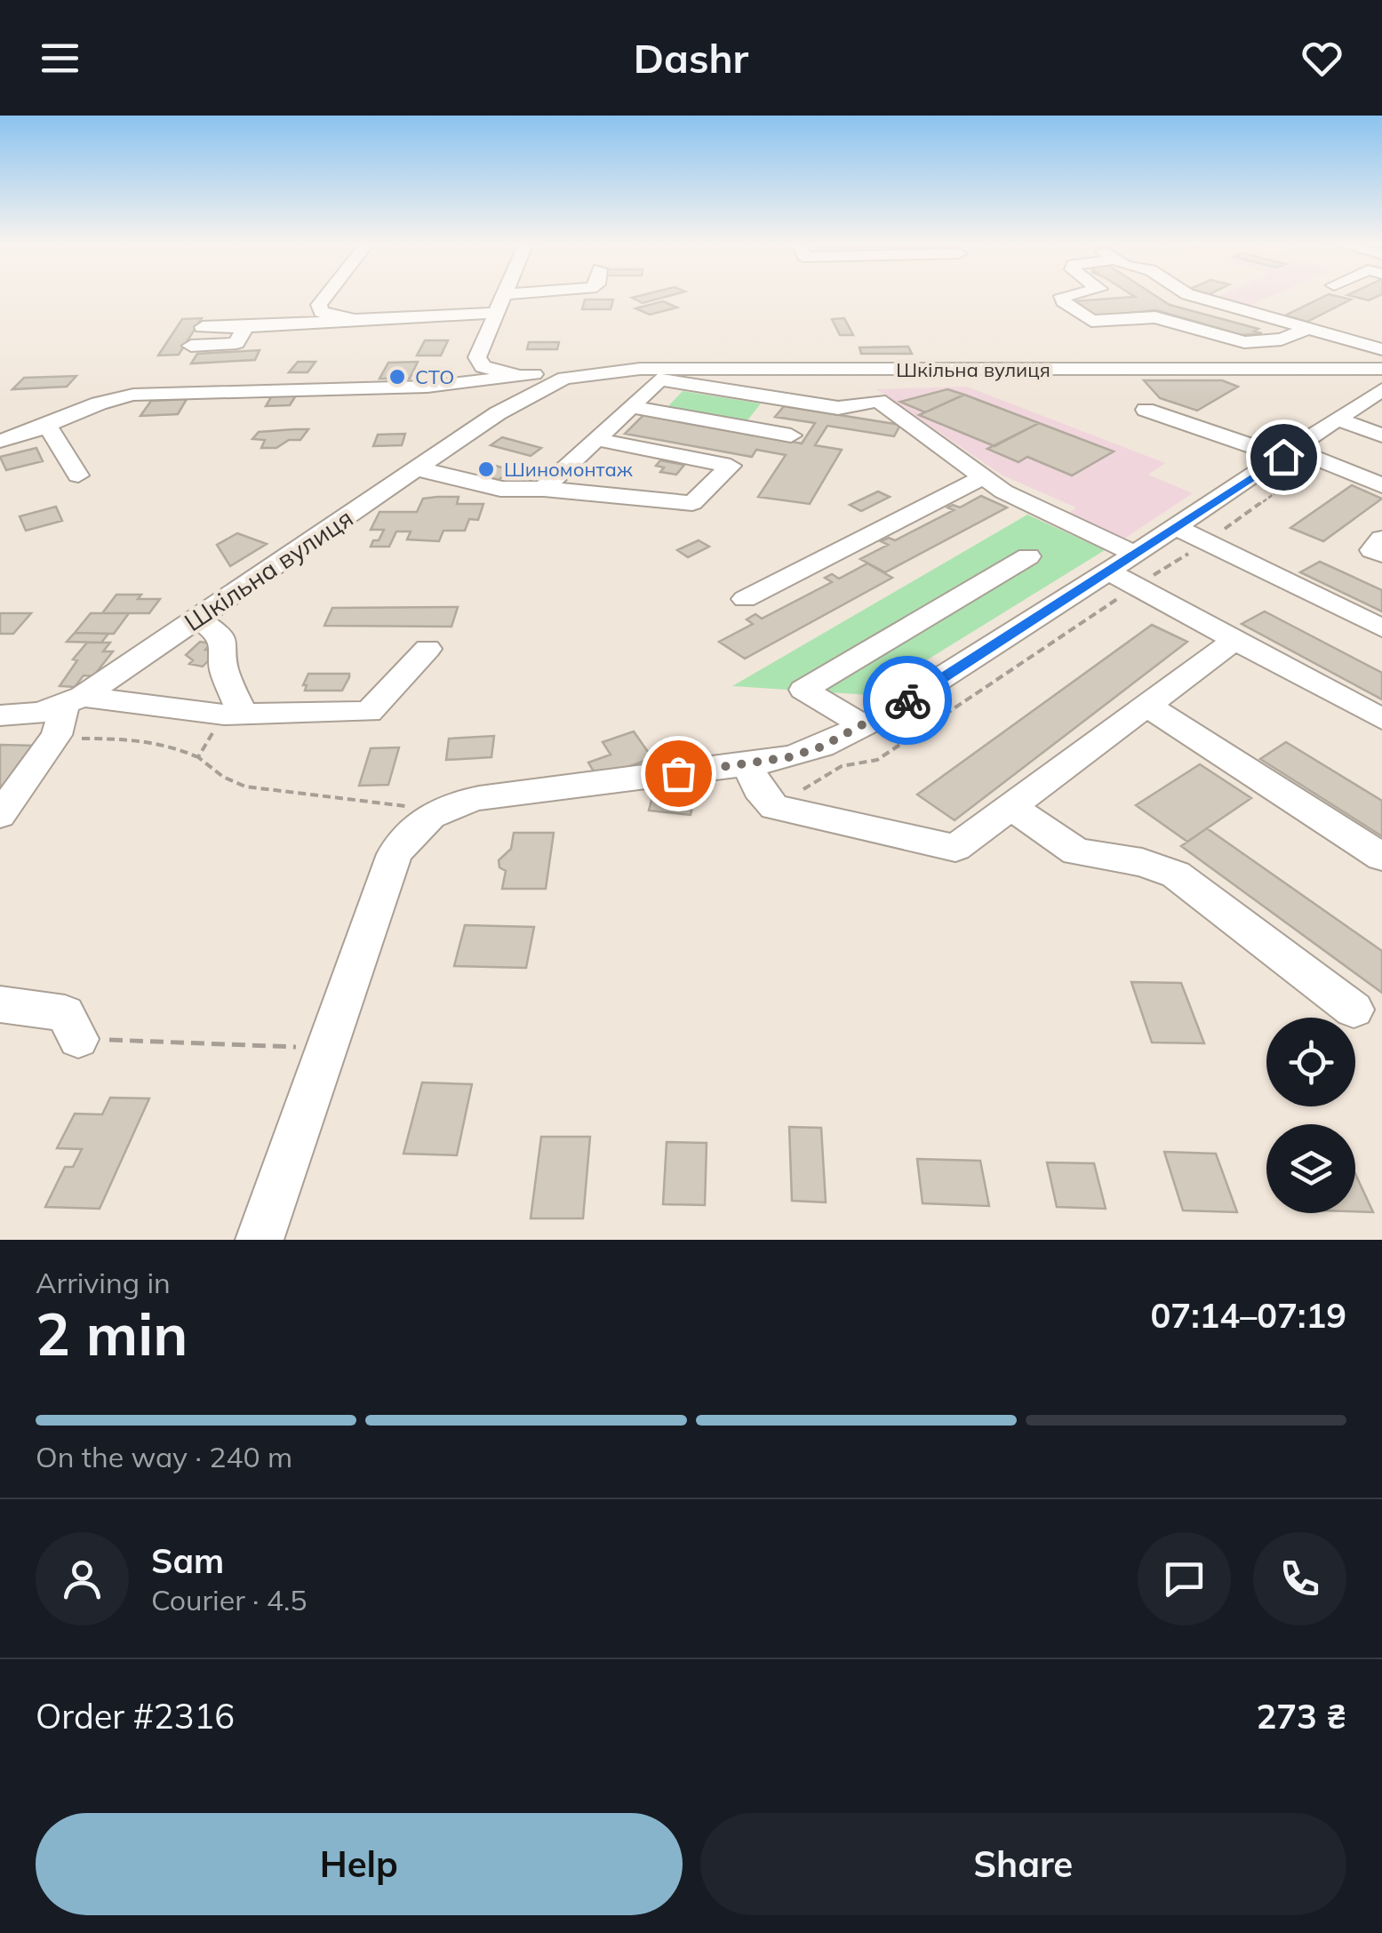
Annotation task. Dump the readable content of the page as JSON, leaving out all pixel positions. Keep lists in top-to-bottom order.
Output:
{
  "streets": {
    "street": ["Шкільна вулиця"]
  },
  "places": ["СТО", "Шиномонтаж"],
  "page": {
    "header": "Dashr",
    "heading": ["2 min", "Arriving in", "07:14–07:19"],
    "panel": [
      "Sam",
      "Courier · 4.5",
      "Order #2316",
      "273 ₴"
    ],
    "bar": "On the way · 240 m",
    "buttons": ["Help", "Share"]
  }
}
